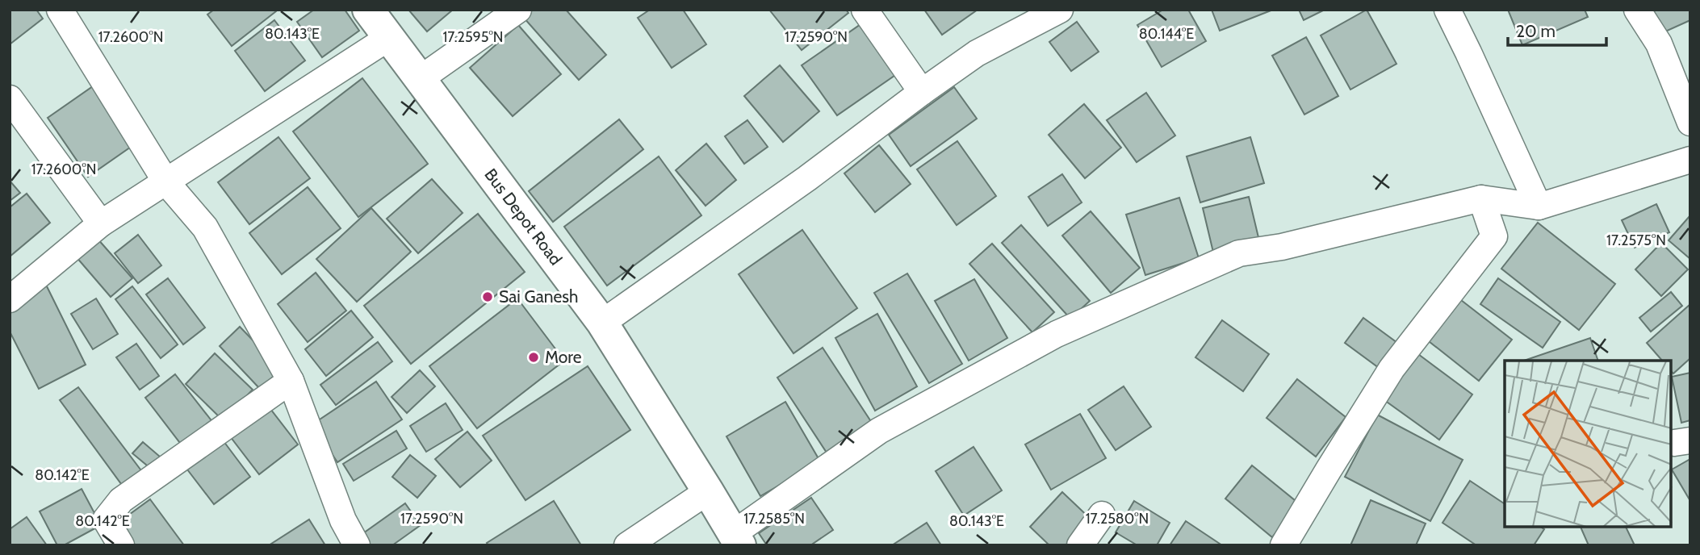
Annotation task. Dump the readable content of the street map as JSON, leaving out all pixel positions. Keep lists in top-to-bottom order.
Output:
{
  "streets": {
    "street": ["Bus Depot Road"]
  },
  "places": ["Sai Ganesh", "More"],
  "scale_bar": "20 m",
  "coordinates": [
    "80.143°E",
    "80.144°E",
    "17.2600°N",
    "17.2595°N",
    "17.2590°N",
    "17.2575°N",
    "80.142°E",
    "17.2585°N",
    "17.2580°N"
  ]
}
